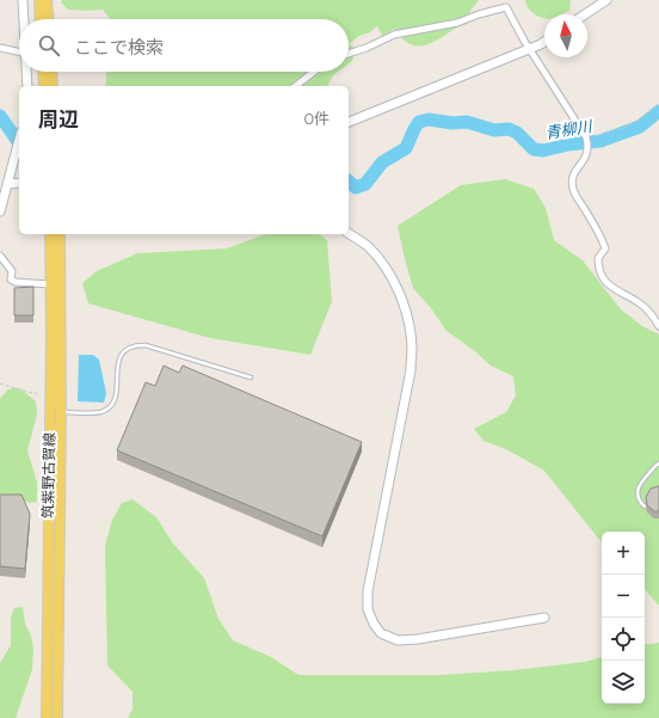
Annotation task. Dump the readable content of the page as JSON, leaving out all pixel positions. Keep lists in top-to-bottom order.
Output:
{
  "streets": {
    "main road": ["筑紫野古賀線"]
  },
  "water": ["青柳川"],
  "north": "top",
  "page": {
    "search": "ここで検索",
    "heading": ["周辺", "0件"],
    "map_buttons": ["+", "−"]
  }
}
